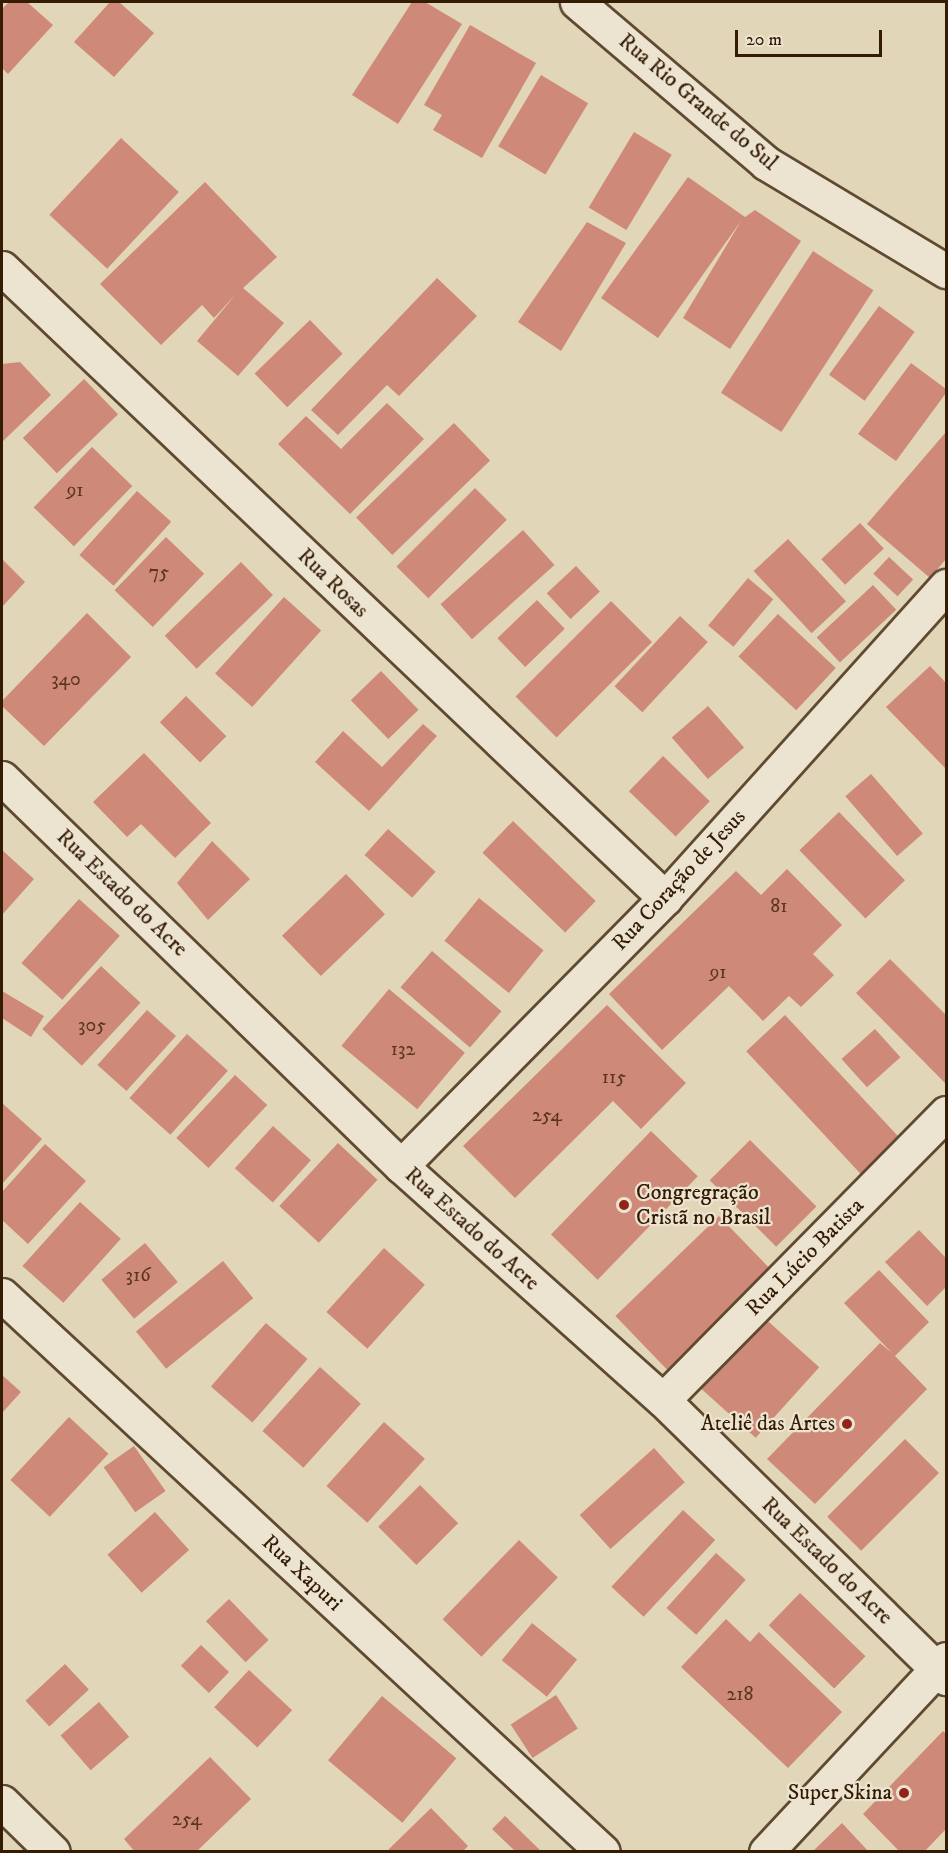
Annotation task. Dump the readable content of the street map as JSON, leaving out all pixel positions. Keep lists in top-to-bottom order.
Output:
{
  "streets": {
    "street": [
      "Rua Rio Grande do Sul",
      "Rua Rosas",
      "Rua Coração de Jesus",
      "Rua Estado do Acre",
      "Rua Lúcio Batista",
      "Rua Xapuri"
    ]
  },
  "crossings": [
    ["Rua Rosas", "Rua Coração de Jesus"],
    ["Rua Coração de Jesus", "Rua Estado do Acre"],
    ["Rua Estado do Acre", "Rua Lúcio Batista"]
  ],
  "places": ["Congregração Cristã no Brasil", "Ateliê das Artes", "Super Skina"],
  "house_numbers": [
    "91",
    "75",
    "340",
    "81",
    "91",
    "305",
    "132",
    "115",
    "254",
    "316",
    "218",
    "254"
  ],
  "scale_bar": "20 m"
}
